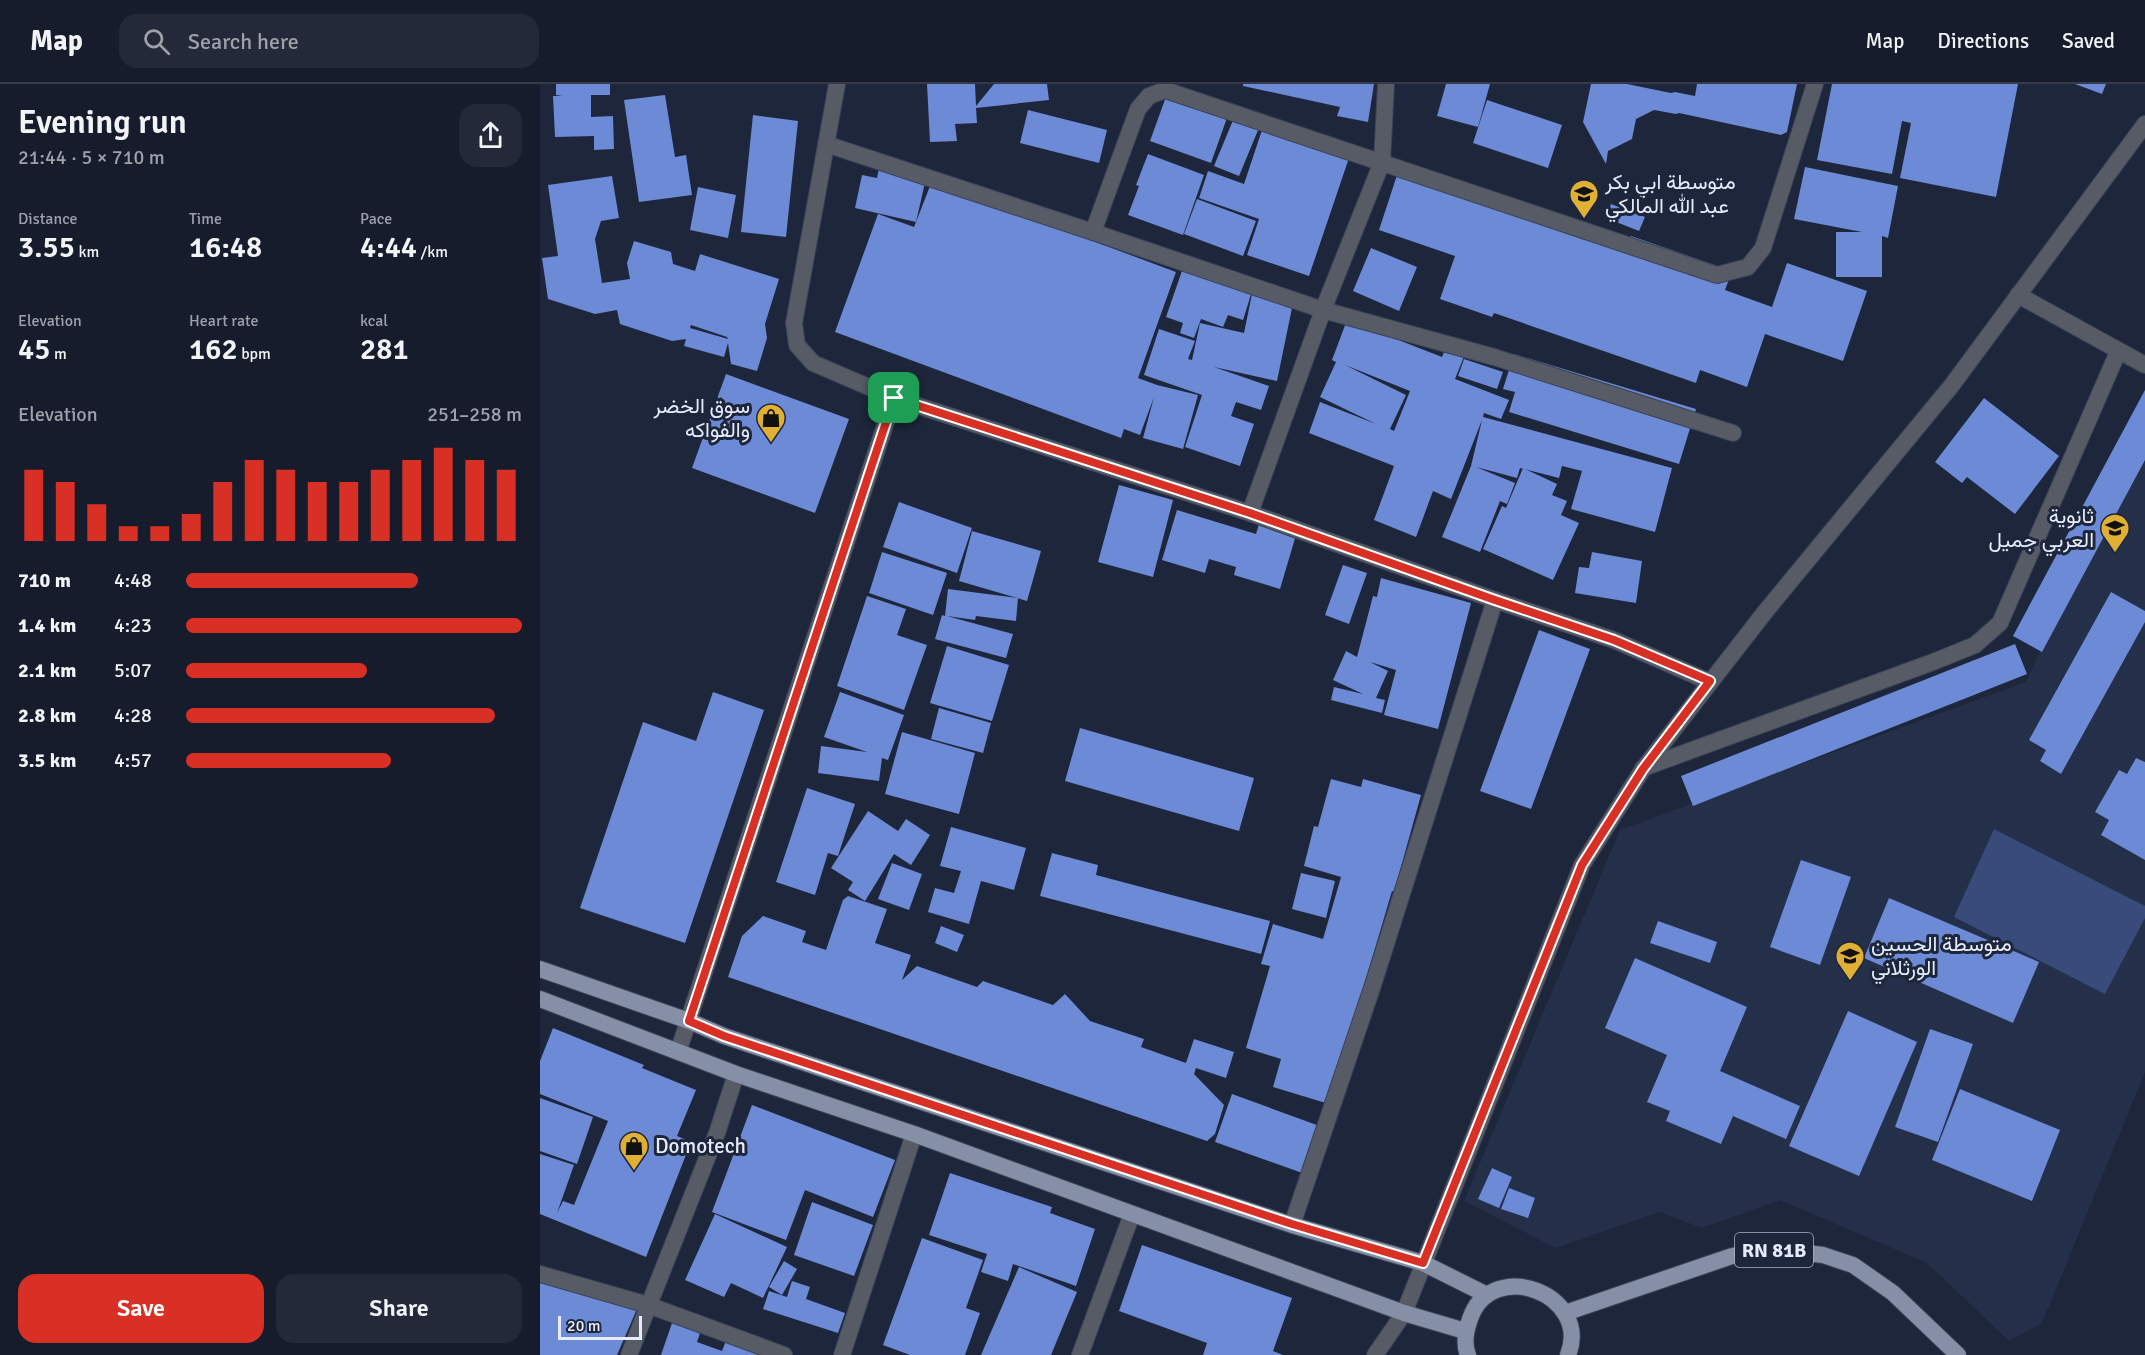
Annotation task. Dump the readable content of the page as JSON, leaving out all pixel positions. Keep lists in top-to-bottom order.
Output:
{
  "streets": {
    "main road": ["RN 81B"]
  },
  "places": {
    "school or university": ["متوسطة ابي بكر عبد الله المالكي", "ثانوية العربي جميل", "متوسطة الحسين الورثلاني"],
    "shop": ["سوق الخضر والفواكه", "Domotech"]
  },
  "scale_bar": "20 m",
  "page": {
    "header": "Map",
    "search": "Search here",
    "nav": ["Map", "Directions", "Saved"],
    "heading": ["Evening run", "21:44 · 5 × 710 m"],
    "stats": [
      ["Distance", "3.55 km"],
      ["Time", "16:48"],
      ["Pace", "4:44 /km"],
      ["Elevation", "45 m"],
      ["Heart rate", "162 bpm"],
      ["kcal", "281"]
    ],
    "chart": ["Elevation", "251–258 m"],
    "list": [
      {
        "name": "710 m",
        "note": "4:48"
      },
      {
        "name": "1.4 km",
        "note": "4:23"
      },
      {
        "name": "2.1 km",
        "note": "5:07"
      },
      {
        "name": "2.8 km",
        "note": "4:28"
      },
      {
        "name": "3.5 km",
        "note": "4:57"
      }
    ],
    "buttons": ["Save", "Share"],
    "scale": "20 m"
  }
}
